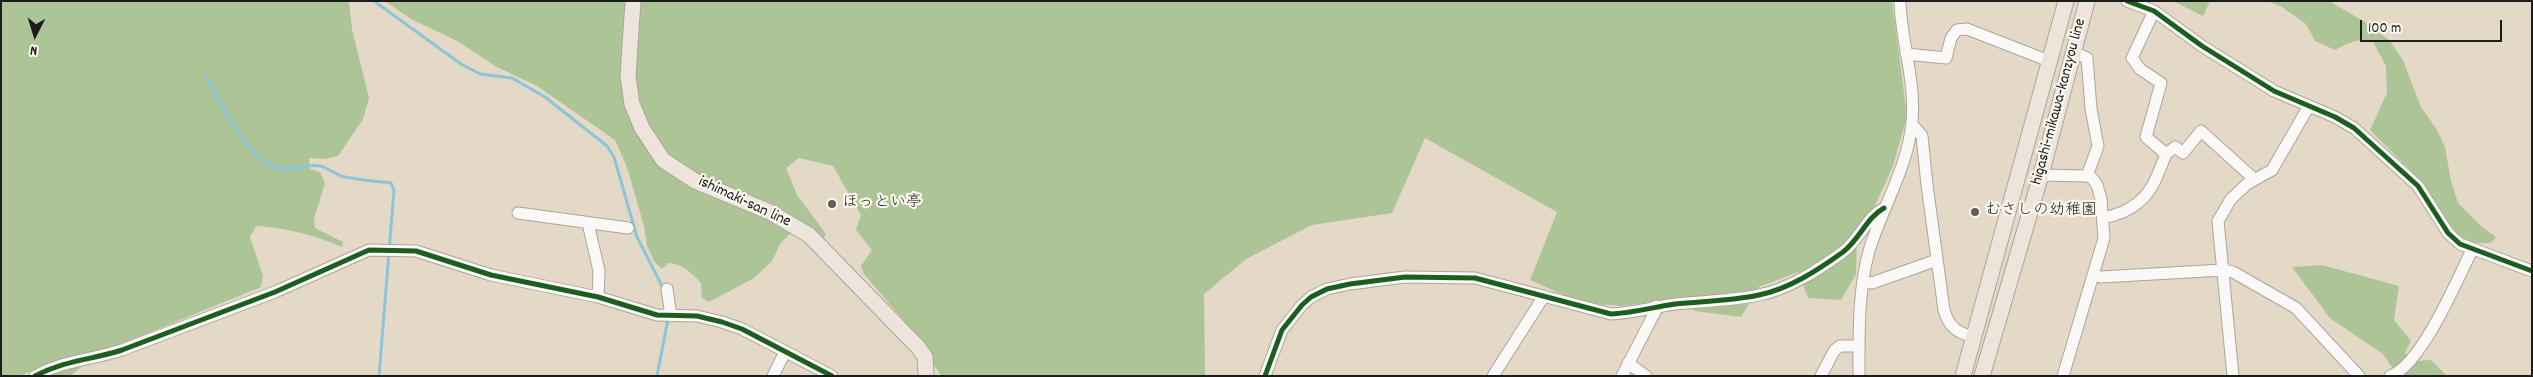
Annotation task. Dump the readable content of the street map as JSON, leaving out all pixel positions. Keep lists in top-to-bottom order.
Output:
{
  "streets": {
    "main road": ["higashi-mikawa-kanzyou line", "ishimaki-san line"]
  },
  "places": ["ほっとい亭", "むさしの幼稚園"],
  "scale_bar": "100 m",
  "north": "bottom"
}
